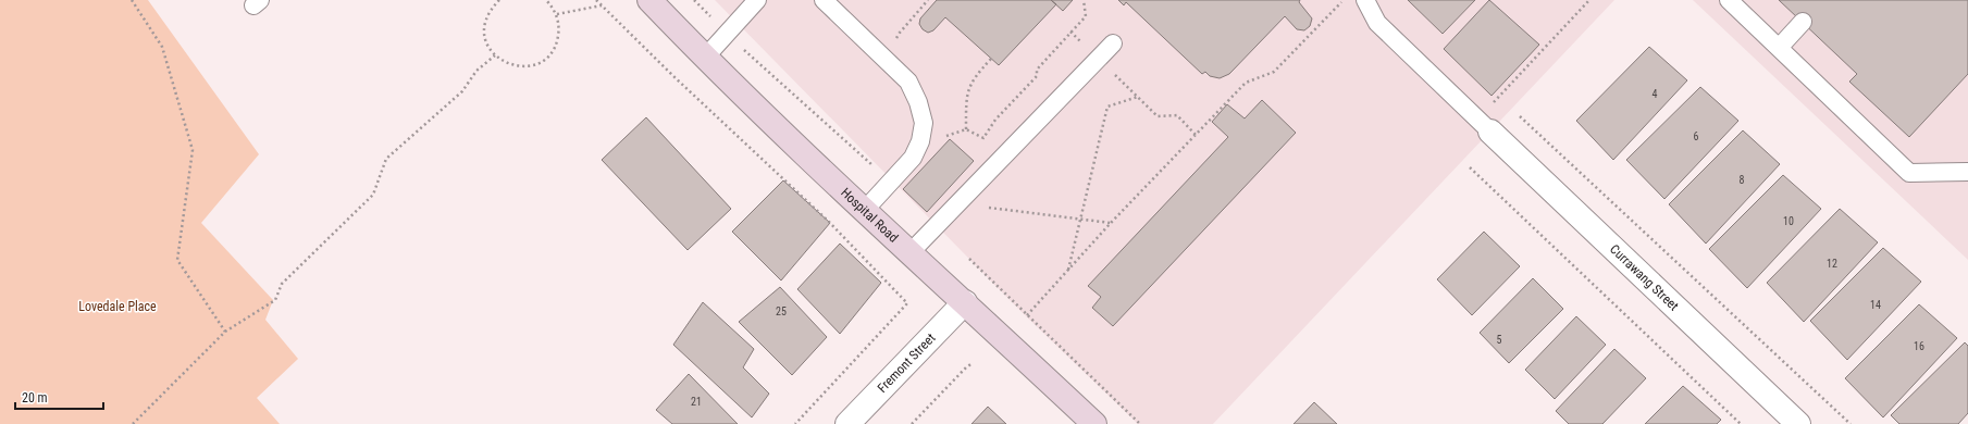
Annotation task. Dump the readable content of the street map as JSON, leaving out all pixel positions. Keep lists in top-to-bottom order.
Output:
{
  "streets": {
    "street": ["Hospital Road", "Currawang Street", "Fremont Street"]
  },
  "crossings": [
    ["Hospital Road", "Fremont Street"]
  ],
  "parks": ["Lovedale Place"],
  "house_numbers": [
    "4",
    "6",
    "8",
    "10",
    "12",
    "14",
    "25",
    "5",
    "16",
    "21"
  ],
  "scale_bar": "20 m"
}
